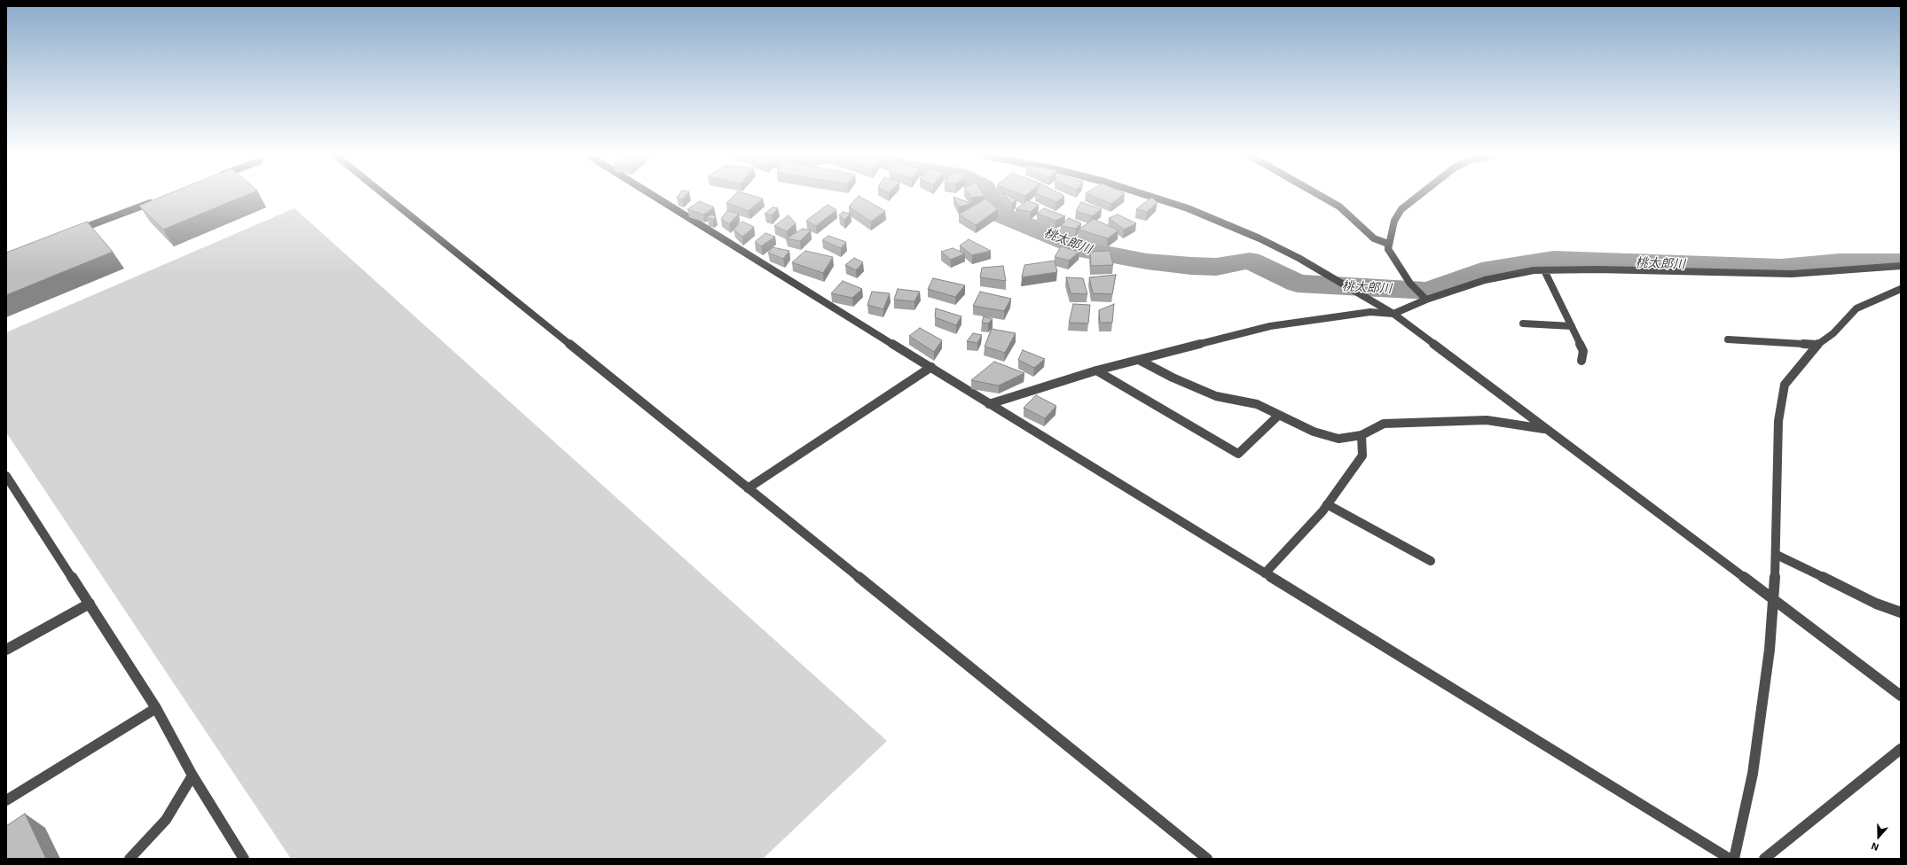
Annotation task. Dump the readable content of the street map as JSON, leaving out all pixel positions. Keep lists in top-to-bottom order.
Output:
{
  "water": ["桃太郎川"],
  "north": "bottom"
}
